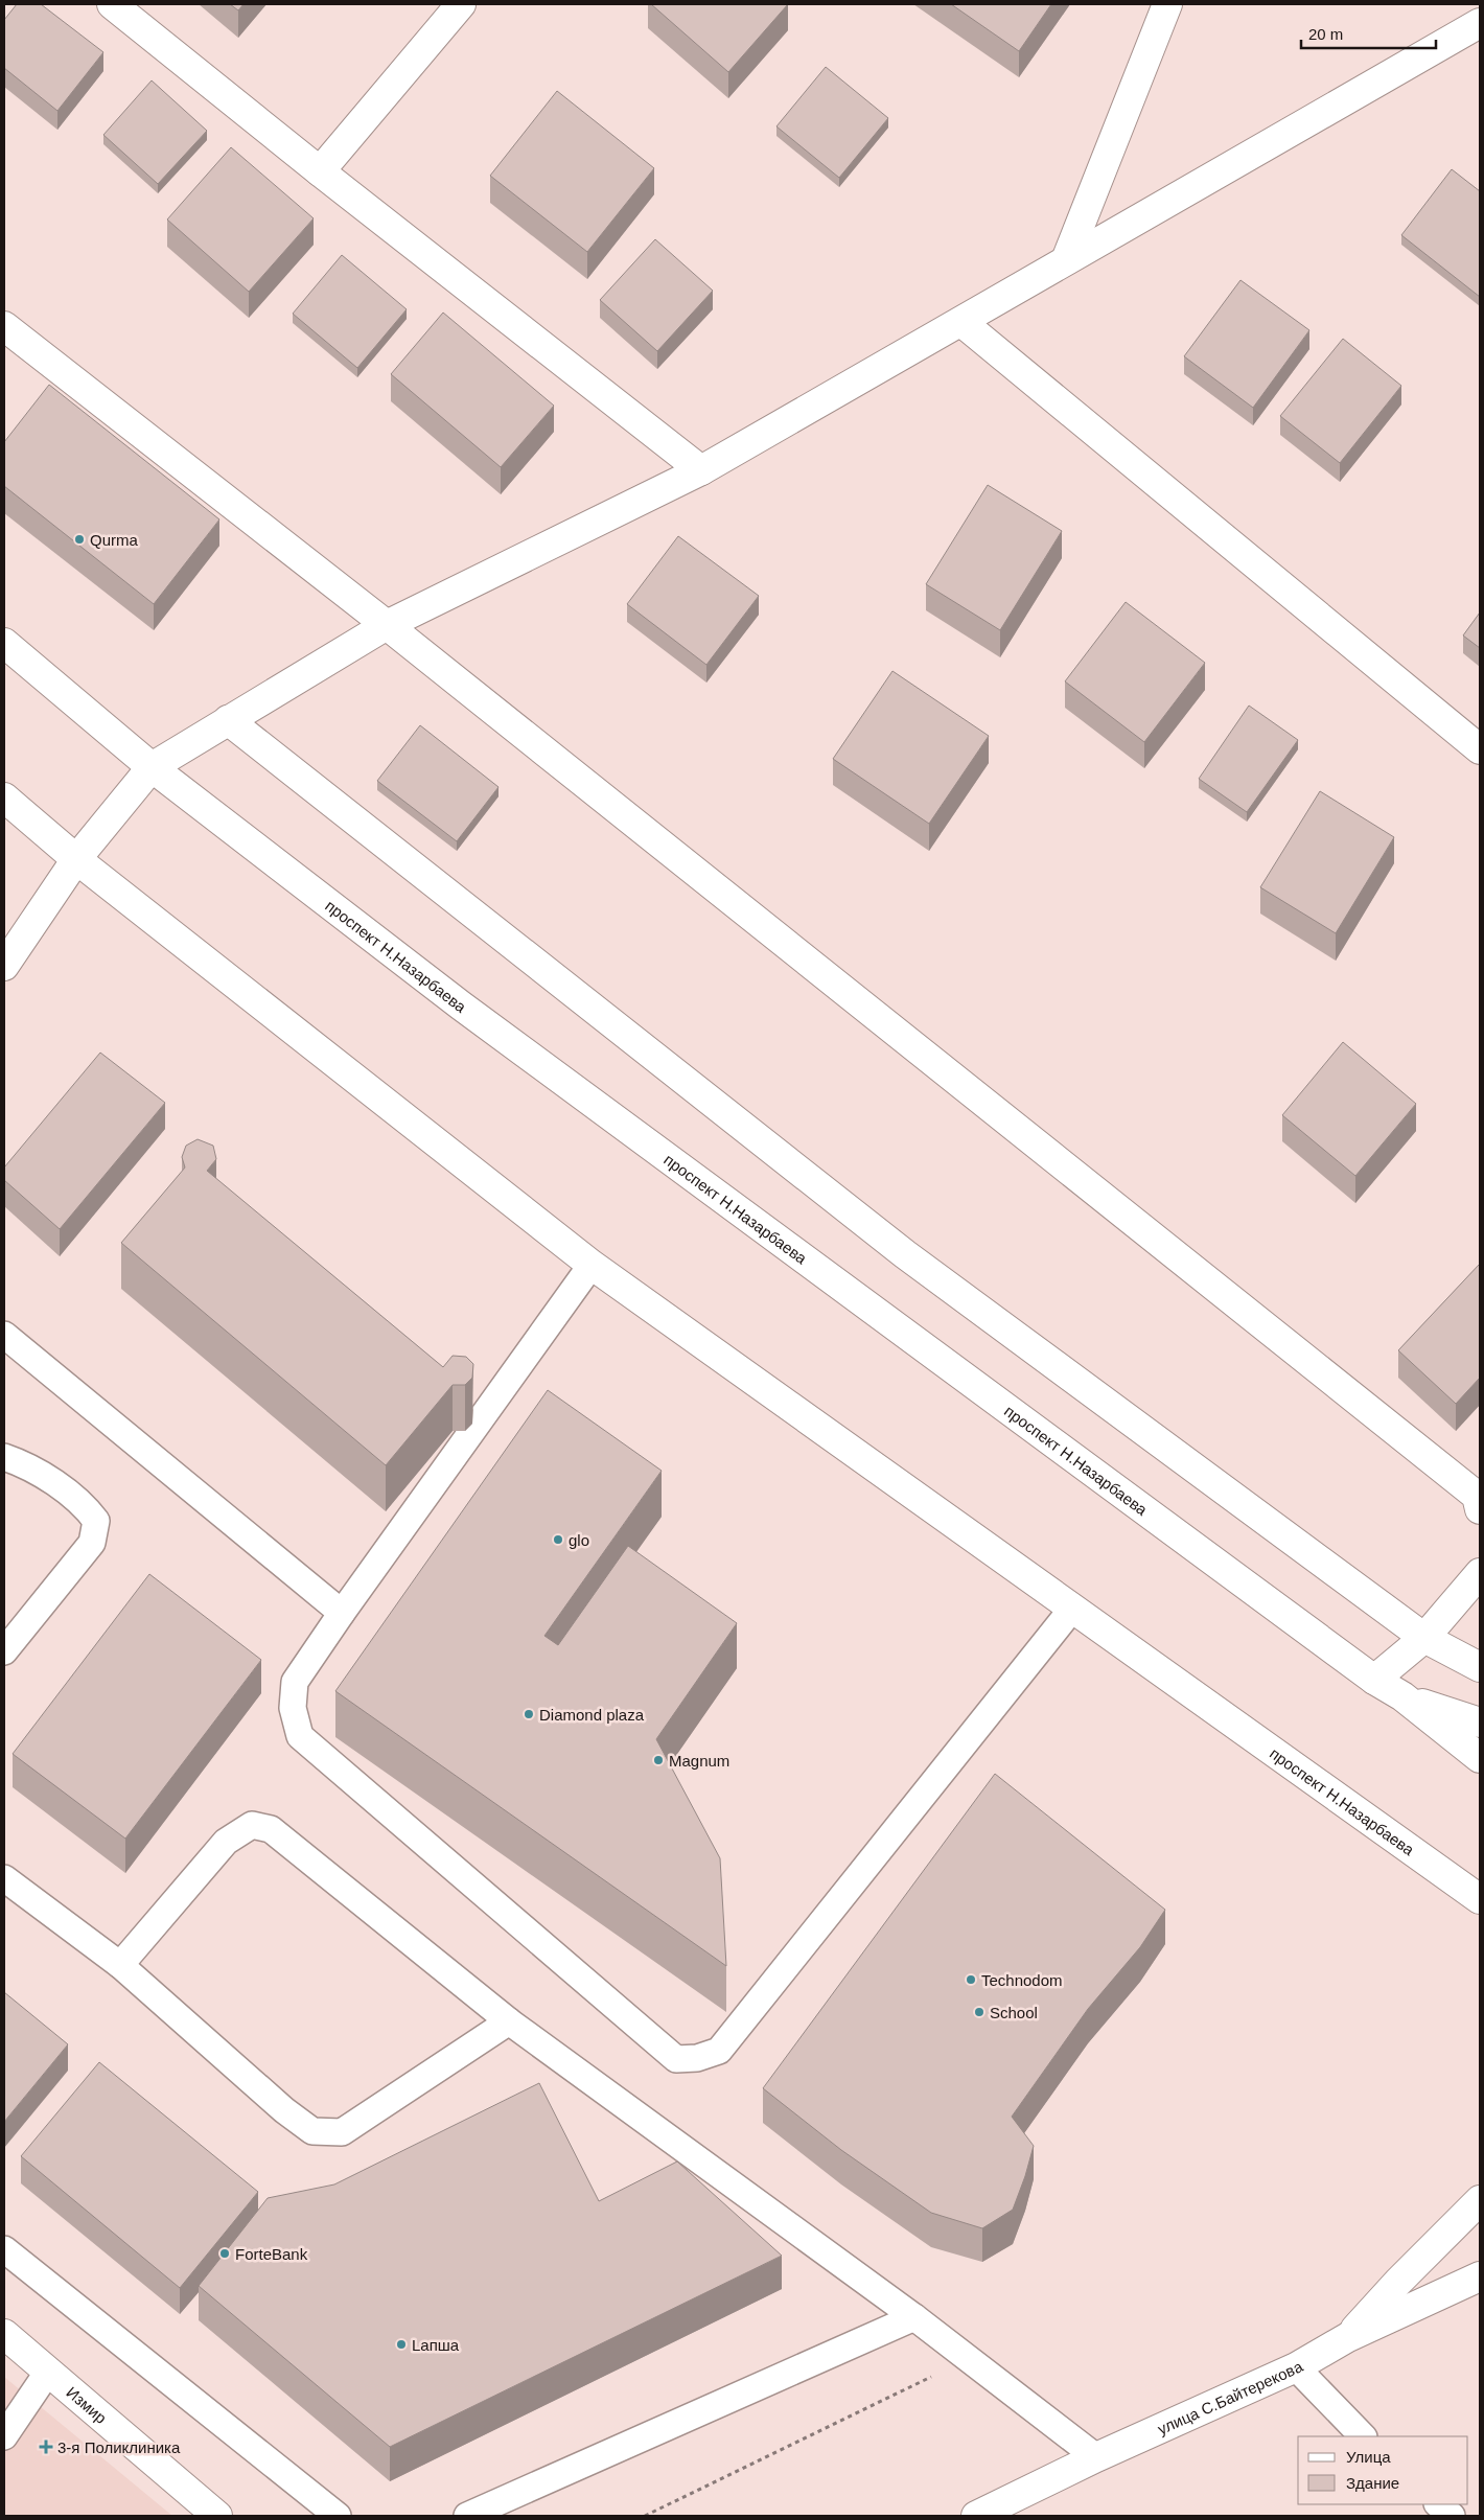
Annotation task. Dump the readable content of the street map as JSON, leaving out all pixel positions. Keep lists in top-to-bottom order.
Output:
{
  "streets": {
    "street": ["проспект Н.Назарбаева", "улица С.Байтерекова", "Измир"]
  },
  "places": {
    "other": [
      "Qurma",
      "glo",
      "Diamond plaza",
      "Magnum",
      "Technodom",
      "School",
      "ForteBank",
      "Lапша"
    ],
    "health": ["3-я Поликлиника"]
  },
  "legend": ["Улица", "Здание"],
  "scale_bar": "20 m"
}
